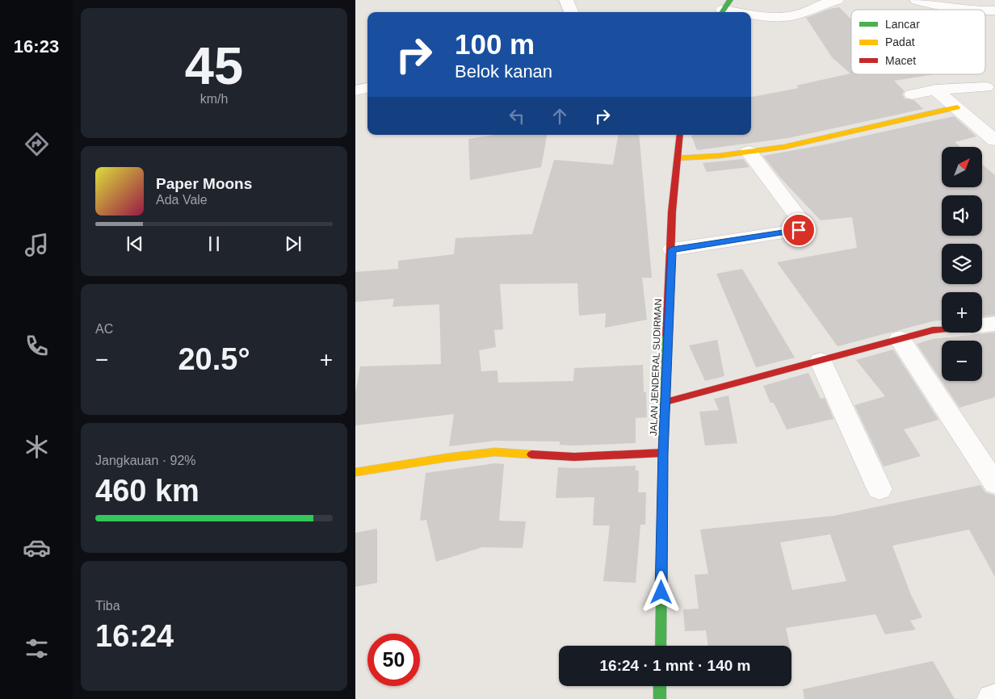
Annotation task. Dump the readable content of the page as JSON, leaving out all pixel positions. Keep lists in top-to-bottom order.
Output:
{
  "streets": {
    "street": ["JALAN JENDERAL SUDIRMAN"]
  },
  "legend": ["Lancar", "Padat", "Macet"],
  "north": "top right",
  "page": {
    "tabs": "16:23",
    "tile": [
      ["45", "km/h"],
      "AC",
      ["Jangkauan · 92%", "460 km"],
      ["Tiba", "16:24"]
    ],
    "turn": ["100 m", "Belok kanan"],
    "map_buttons": ["+", "−"],
    "song": ["Paper Moons", "Ada Vale"],
    "heat": ["−", "20.5°", "+"],
    "limit": "50",
    "trip": "16:24 · 1 mnt · 140 m"
  }
}
